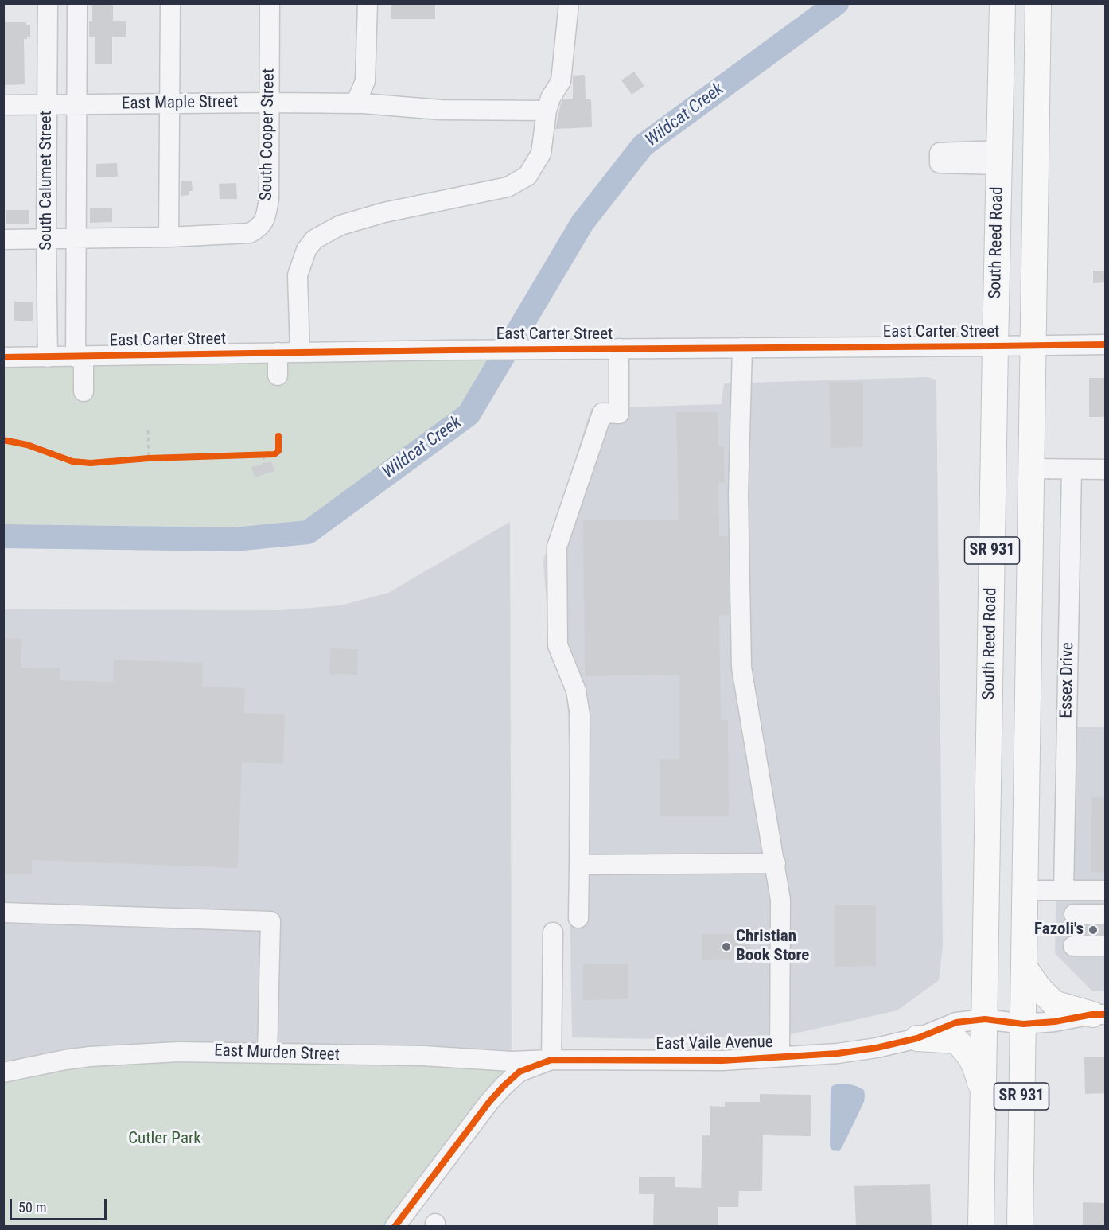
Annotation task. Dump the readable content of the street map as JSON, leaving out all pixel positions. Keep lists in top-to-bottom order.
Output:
{
  "streets": {
    "main road": ["South Reed Road", "SR 931"],
    "street": [
      "East Maple Street",
      "South Cooper Street",
      "South Calumet Street",
      "East Carter Street",
      "Essex Drive",
      "East Vaile Avenue",
      "East Murden Street"
    ]
  },
  "crossings": [
    ["East Maple Street", "South Cooper Street"],
    ["East Maple Street", "South Calumet Street"],
    ["South Cooper Street", "South Calumet Street"],
    ["South Calumet Street", "East Carter Street"],
    ["South Reed Road", "East Carter Street"],
    ["South Reed Road", "East Vaile Avenue"],
    ["East Carter Street", "SR 931"],
    ["SR 931", "East Vaile Avenue"],
    ["East Vaile Avenue", "East Murden Street"]
  ],
  "water": ["Wildcat Creek"],
  "parks": ["Cutler Park"],
  "places": ["Fazoli's", "Christian Book Store"],
  "scale_bar": "50 m"
}
